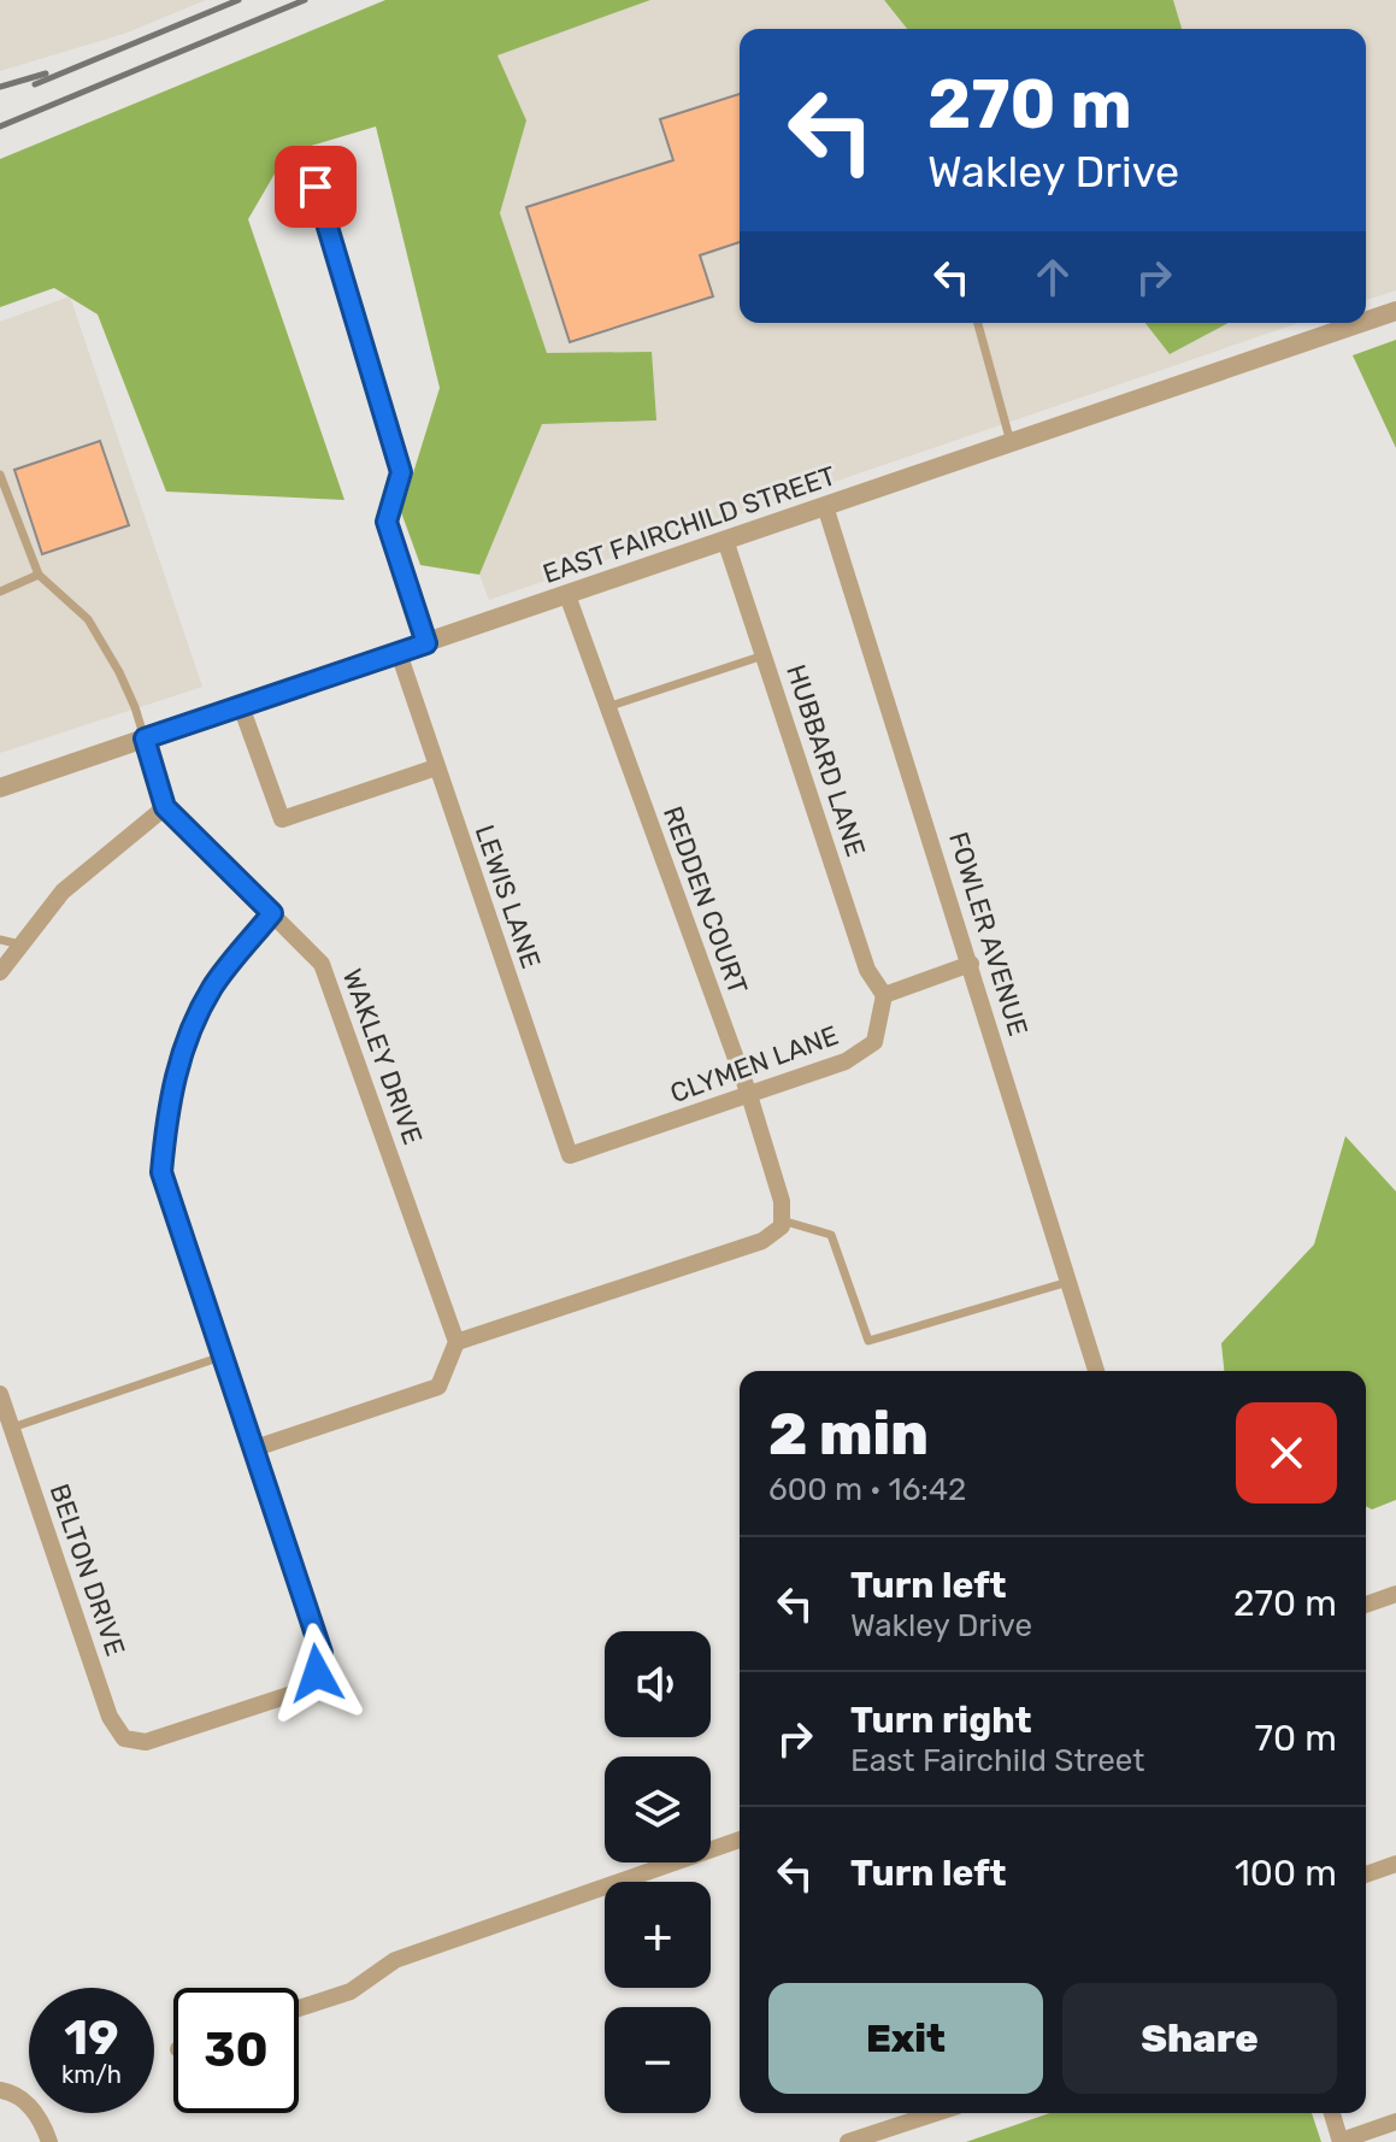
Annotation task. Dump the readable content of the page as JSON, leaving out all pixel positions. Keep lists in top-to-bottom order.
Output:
{
  "streets": {
    "street": [
      "EAST FAIRCHILD STREET",
      "HUBBARD LANE",
      "LEWIS LANE",
      "REDDEN COURT",
      "FOWLER AVENUE",
      "WAKLEY DRIVE",
      "CLYMEN LANE",
      "BELTON DRIVE"
    ]
  },
  "crossings": [
    ["EAST FAIRCHILD STREET", "HUBBARD LANE"],
    ["EAST FAIRCHILD STREET", "LEWIS LANE"],
    ["EAST FAIRCHILD STREET", "REDDEN COURT"],
    ["EAST FAIRCHILD STREET", "FOWLER AVENUE"],
    ["EAST FAIRCHILD STREET", "WAKLEY DRIVE"],
    ["HUBBARD LANE", "CLYMEN LANE"],
    ["LEWIS LANE", "CLYMEN LANE"],
    ["REDDEN COURT", "CLYMEN LANE"]
  ],
  "page": {
    "turn": ["270 m", "Wakley Drive"],
    "heading": ["2 min", "600 m · 16:42"],
    "list": [
      {
        "name": "Turn left",
        "note": "Wakley Drive",
        "value": "270 m"
      },
      {
        "name": "Turn right",
        "note": "East Fairchild Street",
        "value": "70 m"
      },
      {
        "name": "Turn left",
        "value": "100 m"
      }
    ],
    "map_buttons": ["+", "−"],
    "buttons": ["Exit", "Share"],
    "speed": "19 km/h",
    "limit": "30"
  }
}
